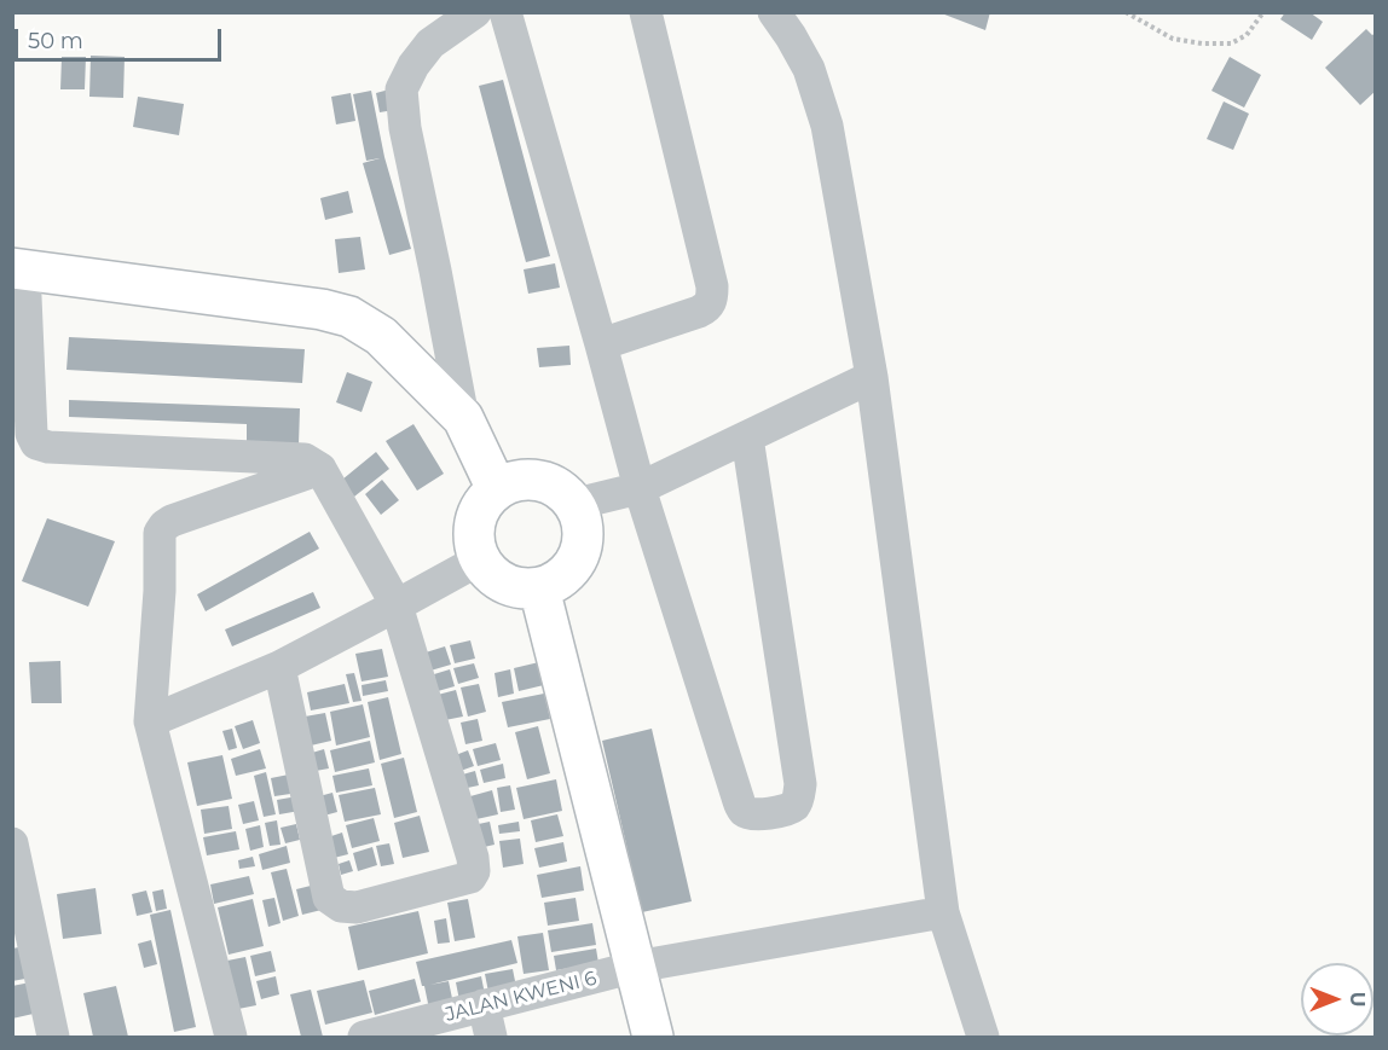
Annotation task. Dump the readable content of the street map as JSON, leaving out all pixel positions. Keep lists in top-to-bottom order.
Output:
{
  "streets": {
    "street": ["JALAN KWENI 6"]
  },
  "scale_bar": "50 m",
  "north": "right"
}
